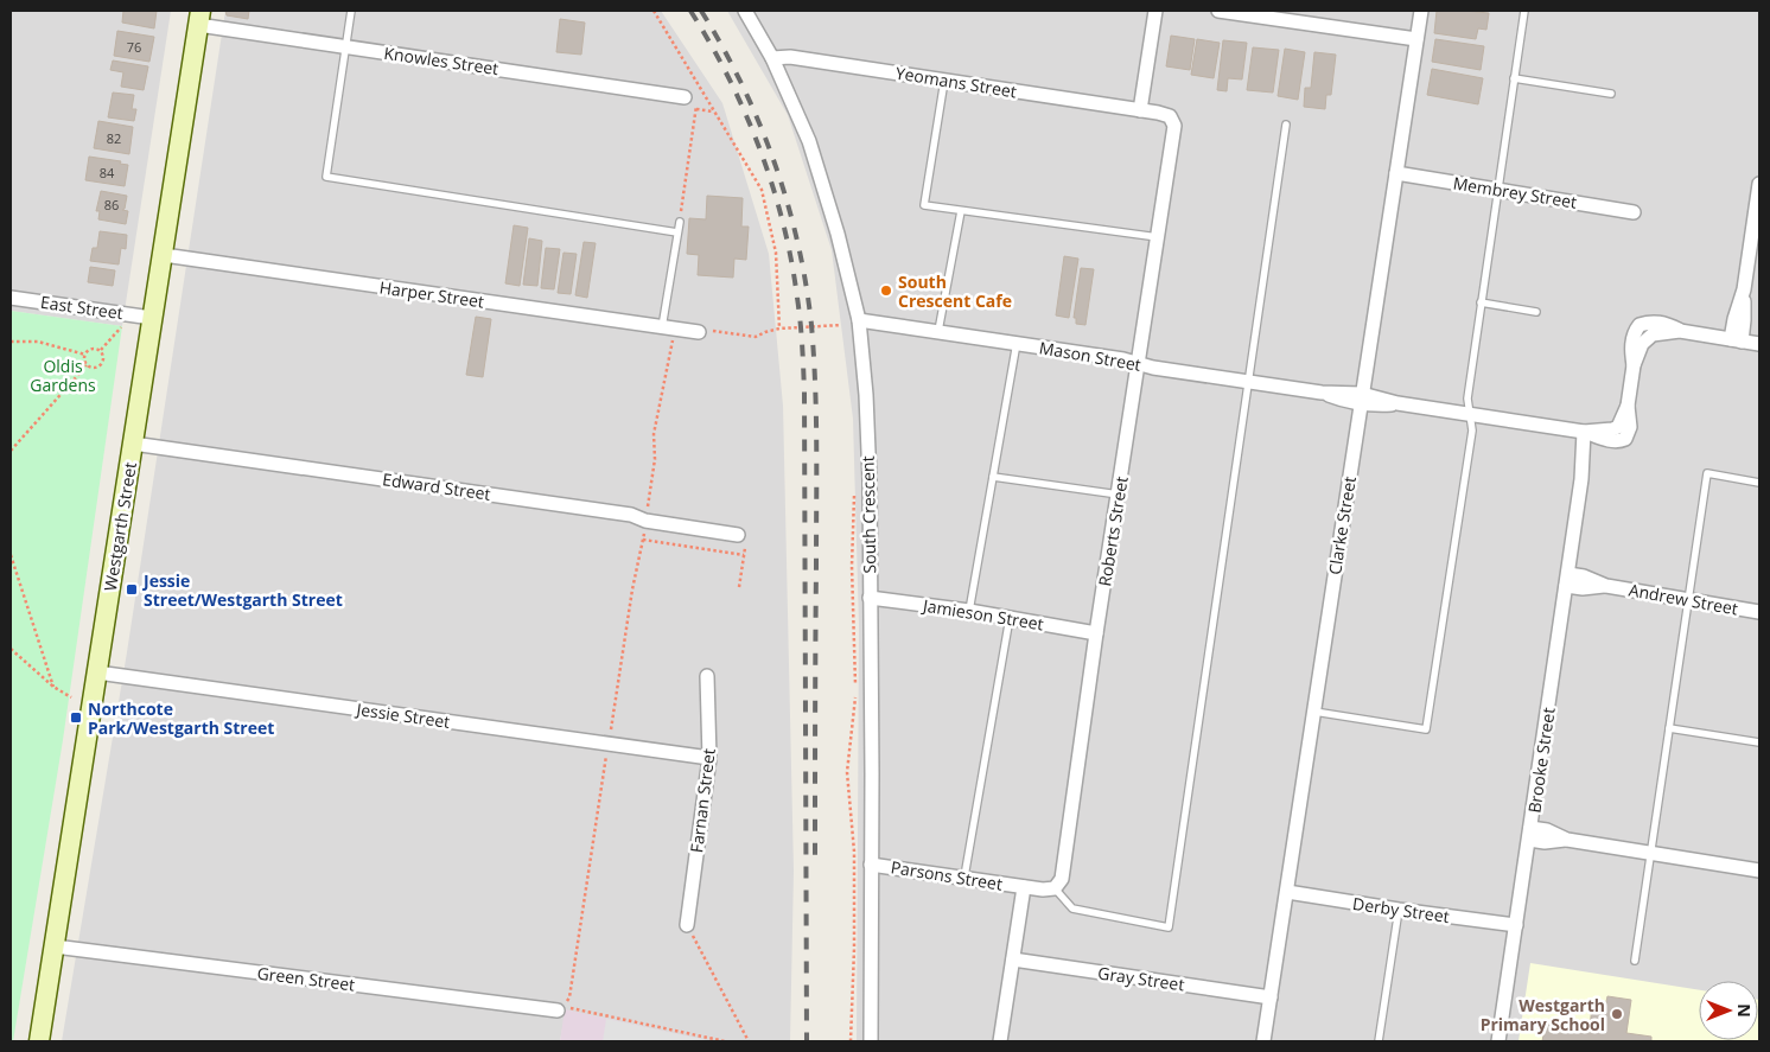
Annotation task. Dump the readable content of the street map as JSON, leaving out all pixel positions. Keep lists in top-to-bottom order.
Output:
{
  "streets": {
    "main road": ["Westgarth Street"],
    "street": [
      "Knowles Street",
      "Yeomans Street",
      "Membrey Street",
      "Harper Street",
      "East Street",
      "Mason Street",
      "Edward Street",
      "South Crescent",
      "Clarke Street",
      "Roberts Street",
      "Andrew Street",
      "Jamieson Street",
      "Jessie Street",
      "Brooke Street",
      "Farnan Street",
      "Parsons Street",
      "Derby Street",
      "Green Street",
      "Gray Street"
    ]
  },
  "crossings": [
    ["Knowles Street", "Westgarth Street"],
    ["Yeomans Street", "South Crescent"],
    ["Yeomans Street", "Roberts Street"],
    ["Membrey Street", "Clarke Street"],
    ["Harper Street", "Westgarth Street"],
    ["East Street", "Westgarth Street"],
    ["Mason Street", "South Crescent"],
    ["Mason Street", "Clarke Street"],
    ["Mason Street", "Roberts Street"],
    ["Mason Street", "Brooke Street"],
    ["Edward Street", "Westgarth Street"],
    ["South Crescent", "Jamieson Street"],
    ["South Crescent", "Parsons Street"],
    ["Clarke Street", "Derby Street"],
    ["Clarke Street", "Gray Street"],
    ["Westgarth Street", "Jessie Street"],
    ["Westgarth Street", "Green Street"],
    ["Roberts Street", "Jamieson Street"],
    ["Andrew Street", "Brooke Street"],
    ["Jessie Street", "Farnan Street"],
    ["Brooke Street", "Derby Street"]
  ],
  "parks": ["Oldis Gardens"],
  "places": {
    "other": ["South Crescent Cafe", "Westgarth Primary School"],
    "transit": ["Jessie Street/Westgarth Street", "Northcote Park/Westgarth Street"]
  },
  "house_numbers": [
    "76",
    "82",
    "84",
    "86"
  ],
  "north": "right"
}
